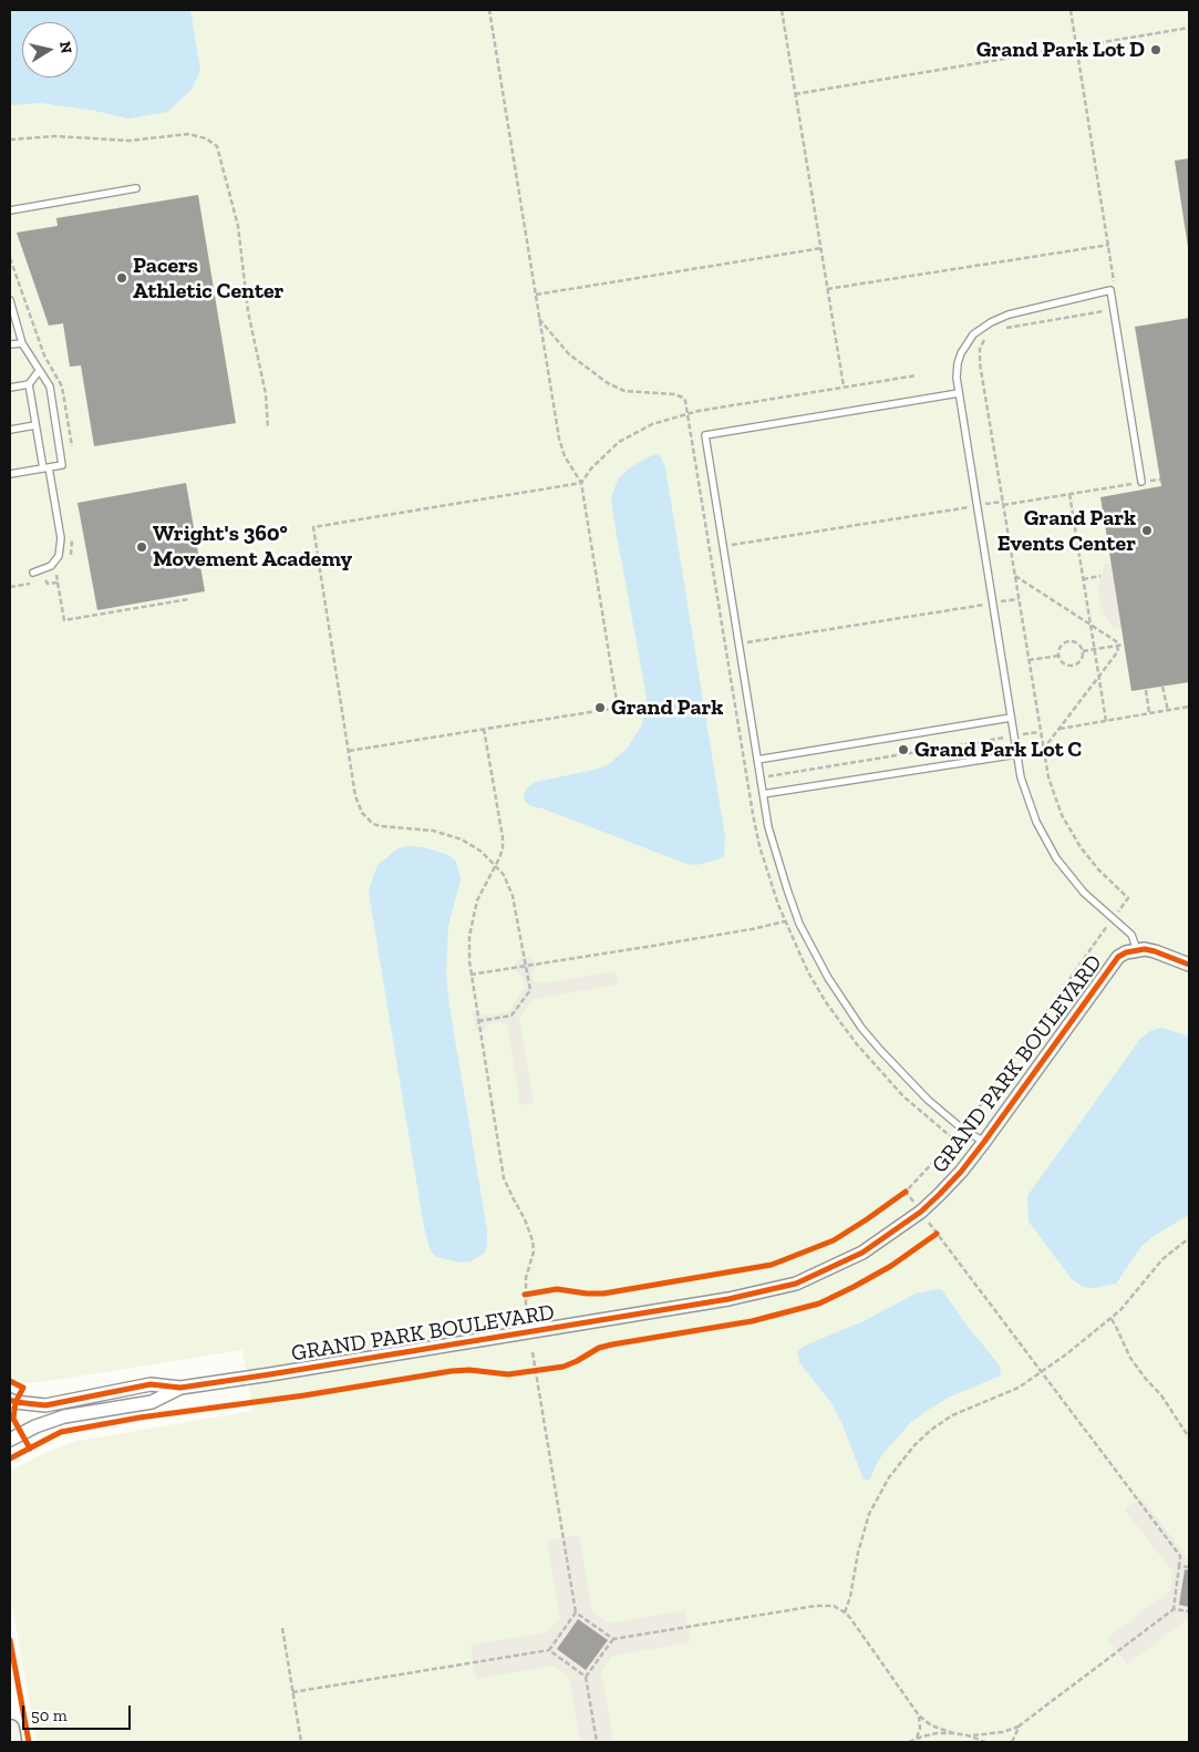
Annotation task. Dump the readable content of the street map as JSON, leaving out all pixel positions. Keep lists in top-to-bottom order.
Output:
{
  "streets": {
    "street": ["GRAND PARK BOULEVARD"]
  },
  "places": [
    "Grand Park Lot D",
    "Pacers Athletic Center",
    "Grand Park Events Center",
    "Wright's 360° Movement Academy",
    "Grand Park",
    "Grand Park Lot C"
  ],
  "scale_bar": "50 m",
  "north": "right"
}
